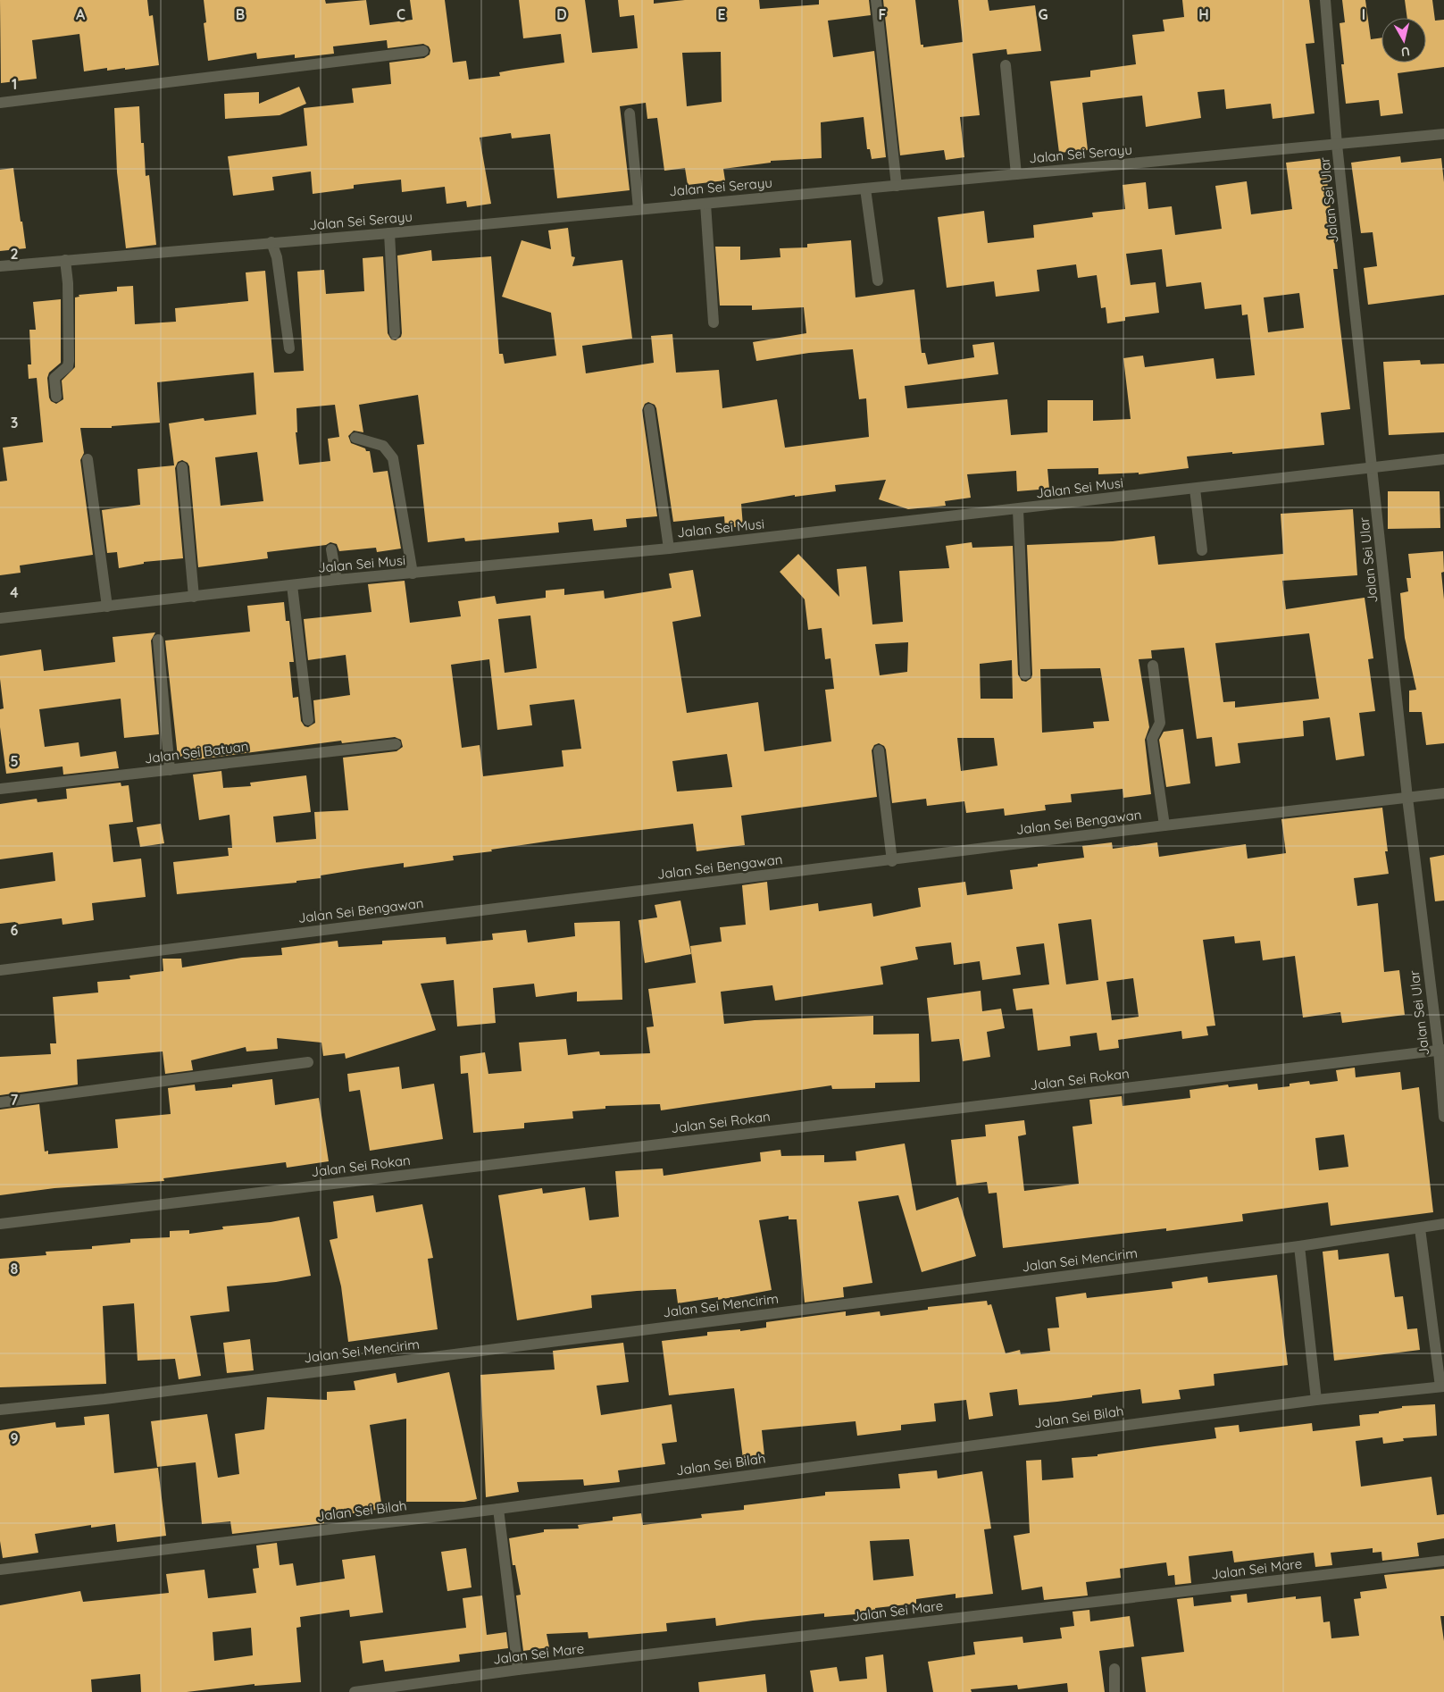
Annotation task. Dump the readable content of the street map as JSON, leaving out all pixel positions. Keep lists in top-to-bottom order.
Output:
{
  "streets": {
    "street": [
      "Jalan Sei Serayu",
      "Jalan Sei Ular",
      "Jalan Sei Musi",
      "Jalan Sei Batuan",
      "Jalan Sei Bengawan",
      "Jalan Sei Rokan",
      "Jalan Sei Mencirim",
      "Jalan Sei Bilah",
      "Jalan Sei Mare"
    ]
  },
  "crossings": [
    ["Jalan Sei Serayu", "Jalan Sei Ular"],
    ["Jalan Sei Ular", "Jalan Sei Musi"],
    ["Jalan Sei Ular", "Jalan Sei Bengawan"],
    ["Jalan Sei Ular", "Jalan Sei Rokan"]
  ],
  "north": "bottom",
  "grid": {
    "columns": [
      "A",
      "B",
      "C",
      "D",
      "E",
      "F",
      "G",
      "H",
      "I"
    ],
    "rows": [
      "1",
      "2",
      "3",
      "4",
      "5",
      "6",
      "7",
      "8",
      "9"
    ]
  }
}
